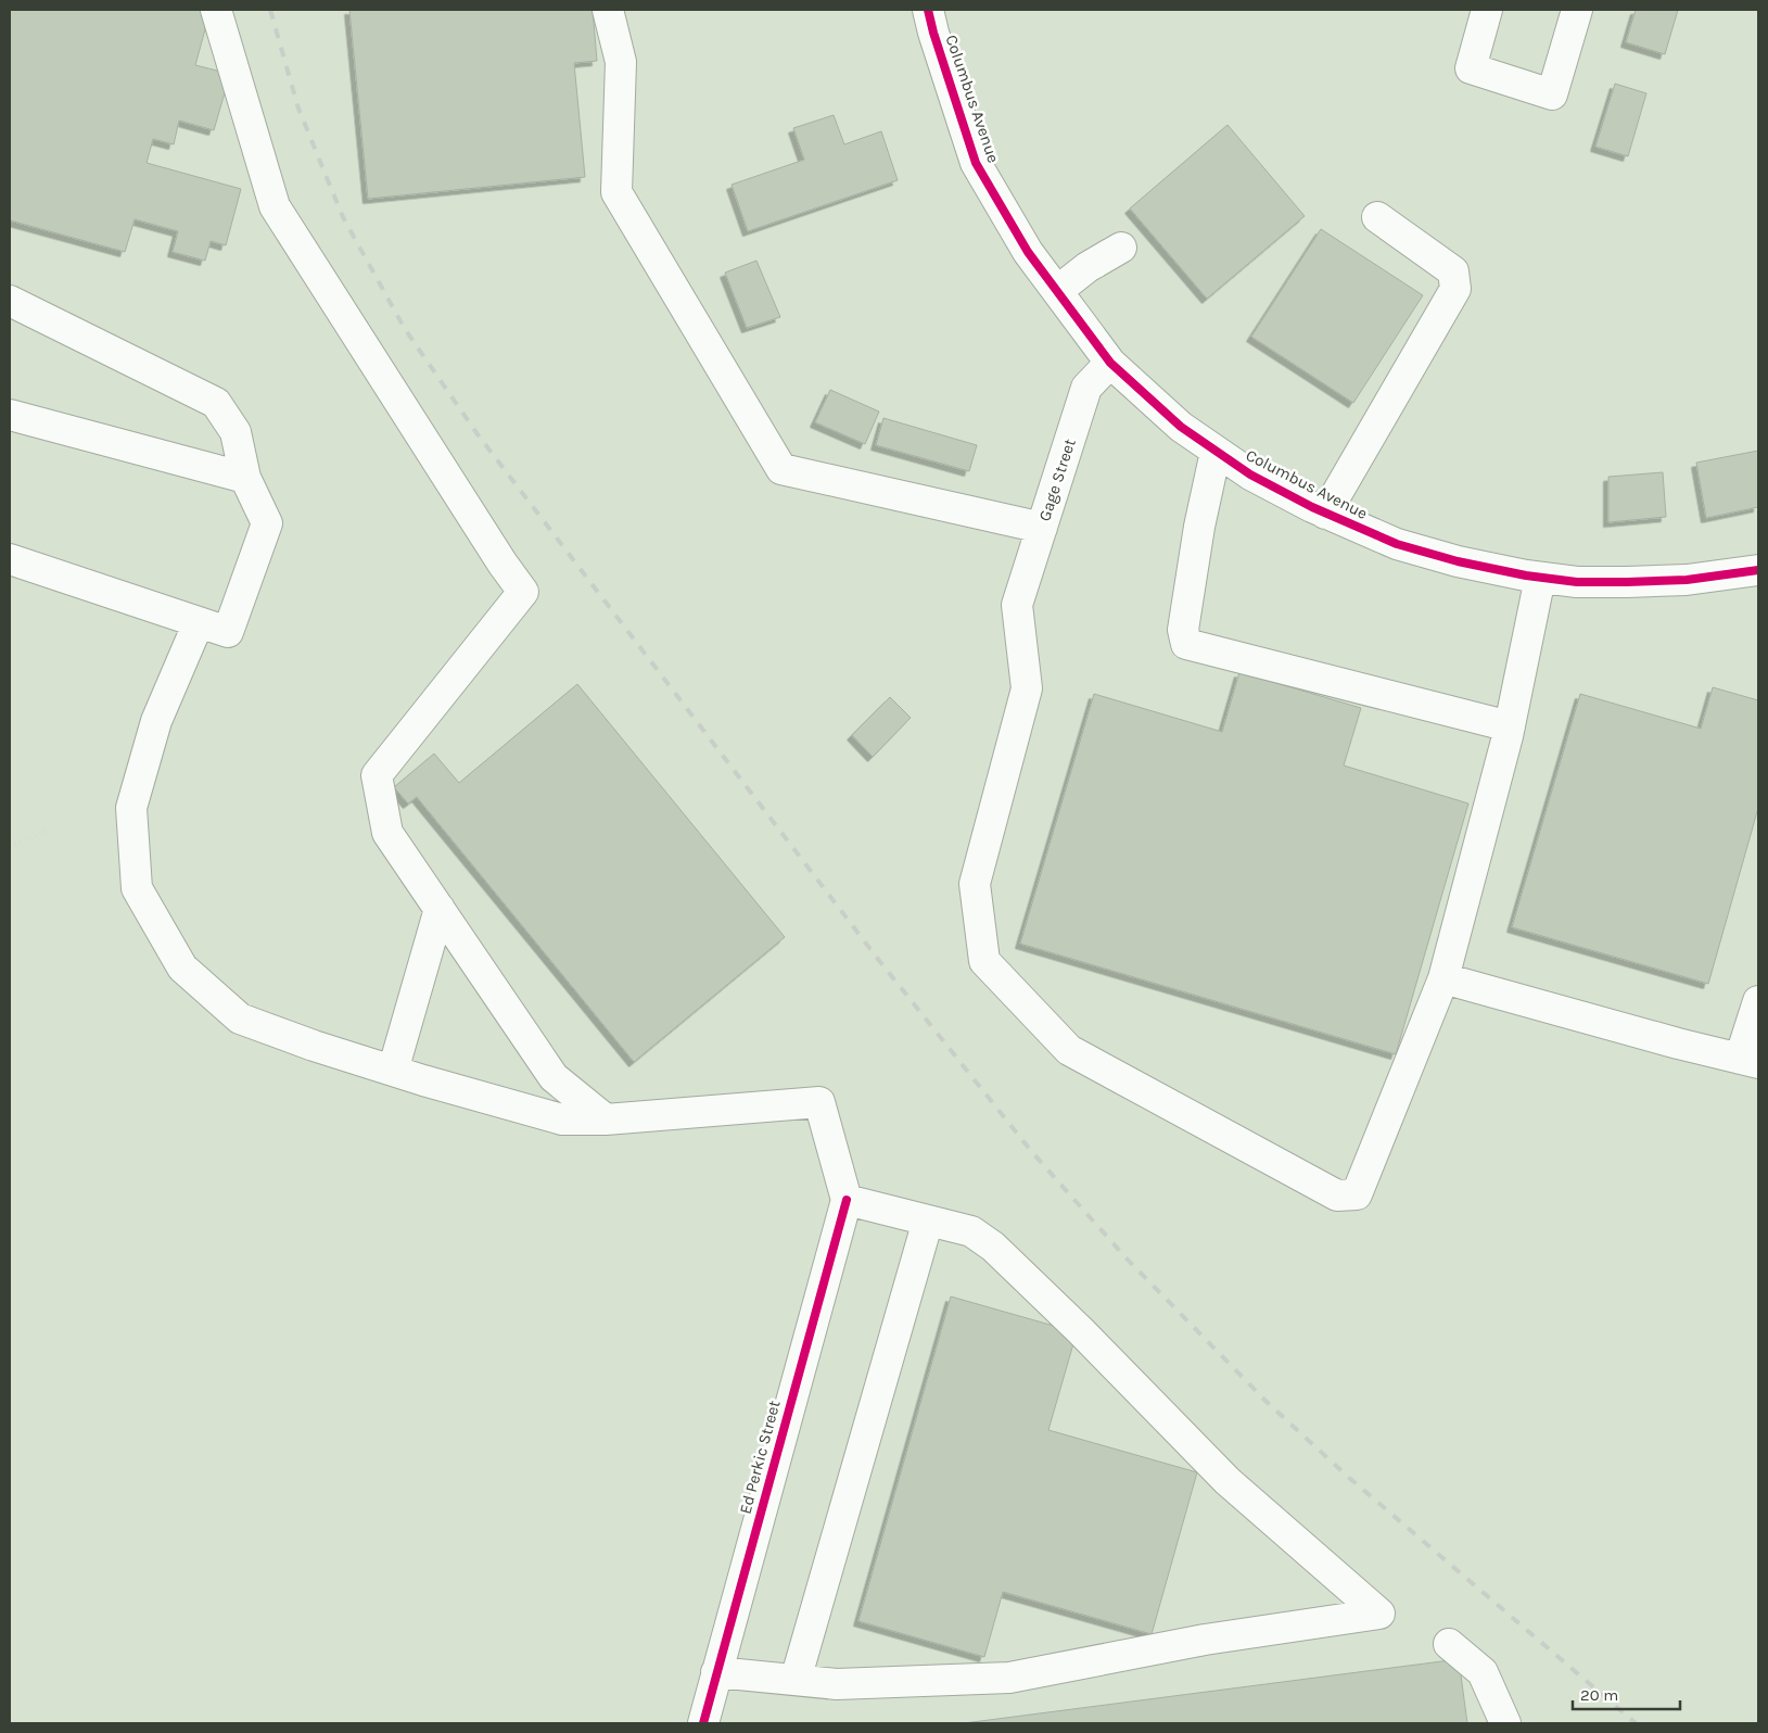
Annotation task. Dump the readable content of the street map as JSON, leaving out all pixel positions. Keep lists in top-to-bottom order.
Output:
{
  "streets": {
    "street": ["Columbus Avenue", "Gage Street", "Ed Perkic Street"]
  },
  "crossings": [
    ["Columbus Avenue", "Gage Street"]
  ],
  "scale_bar": "20 m"
}
